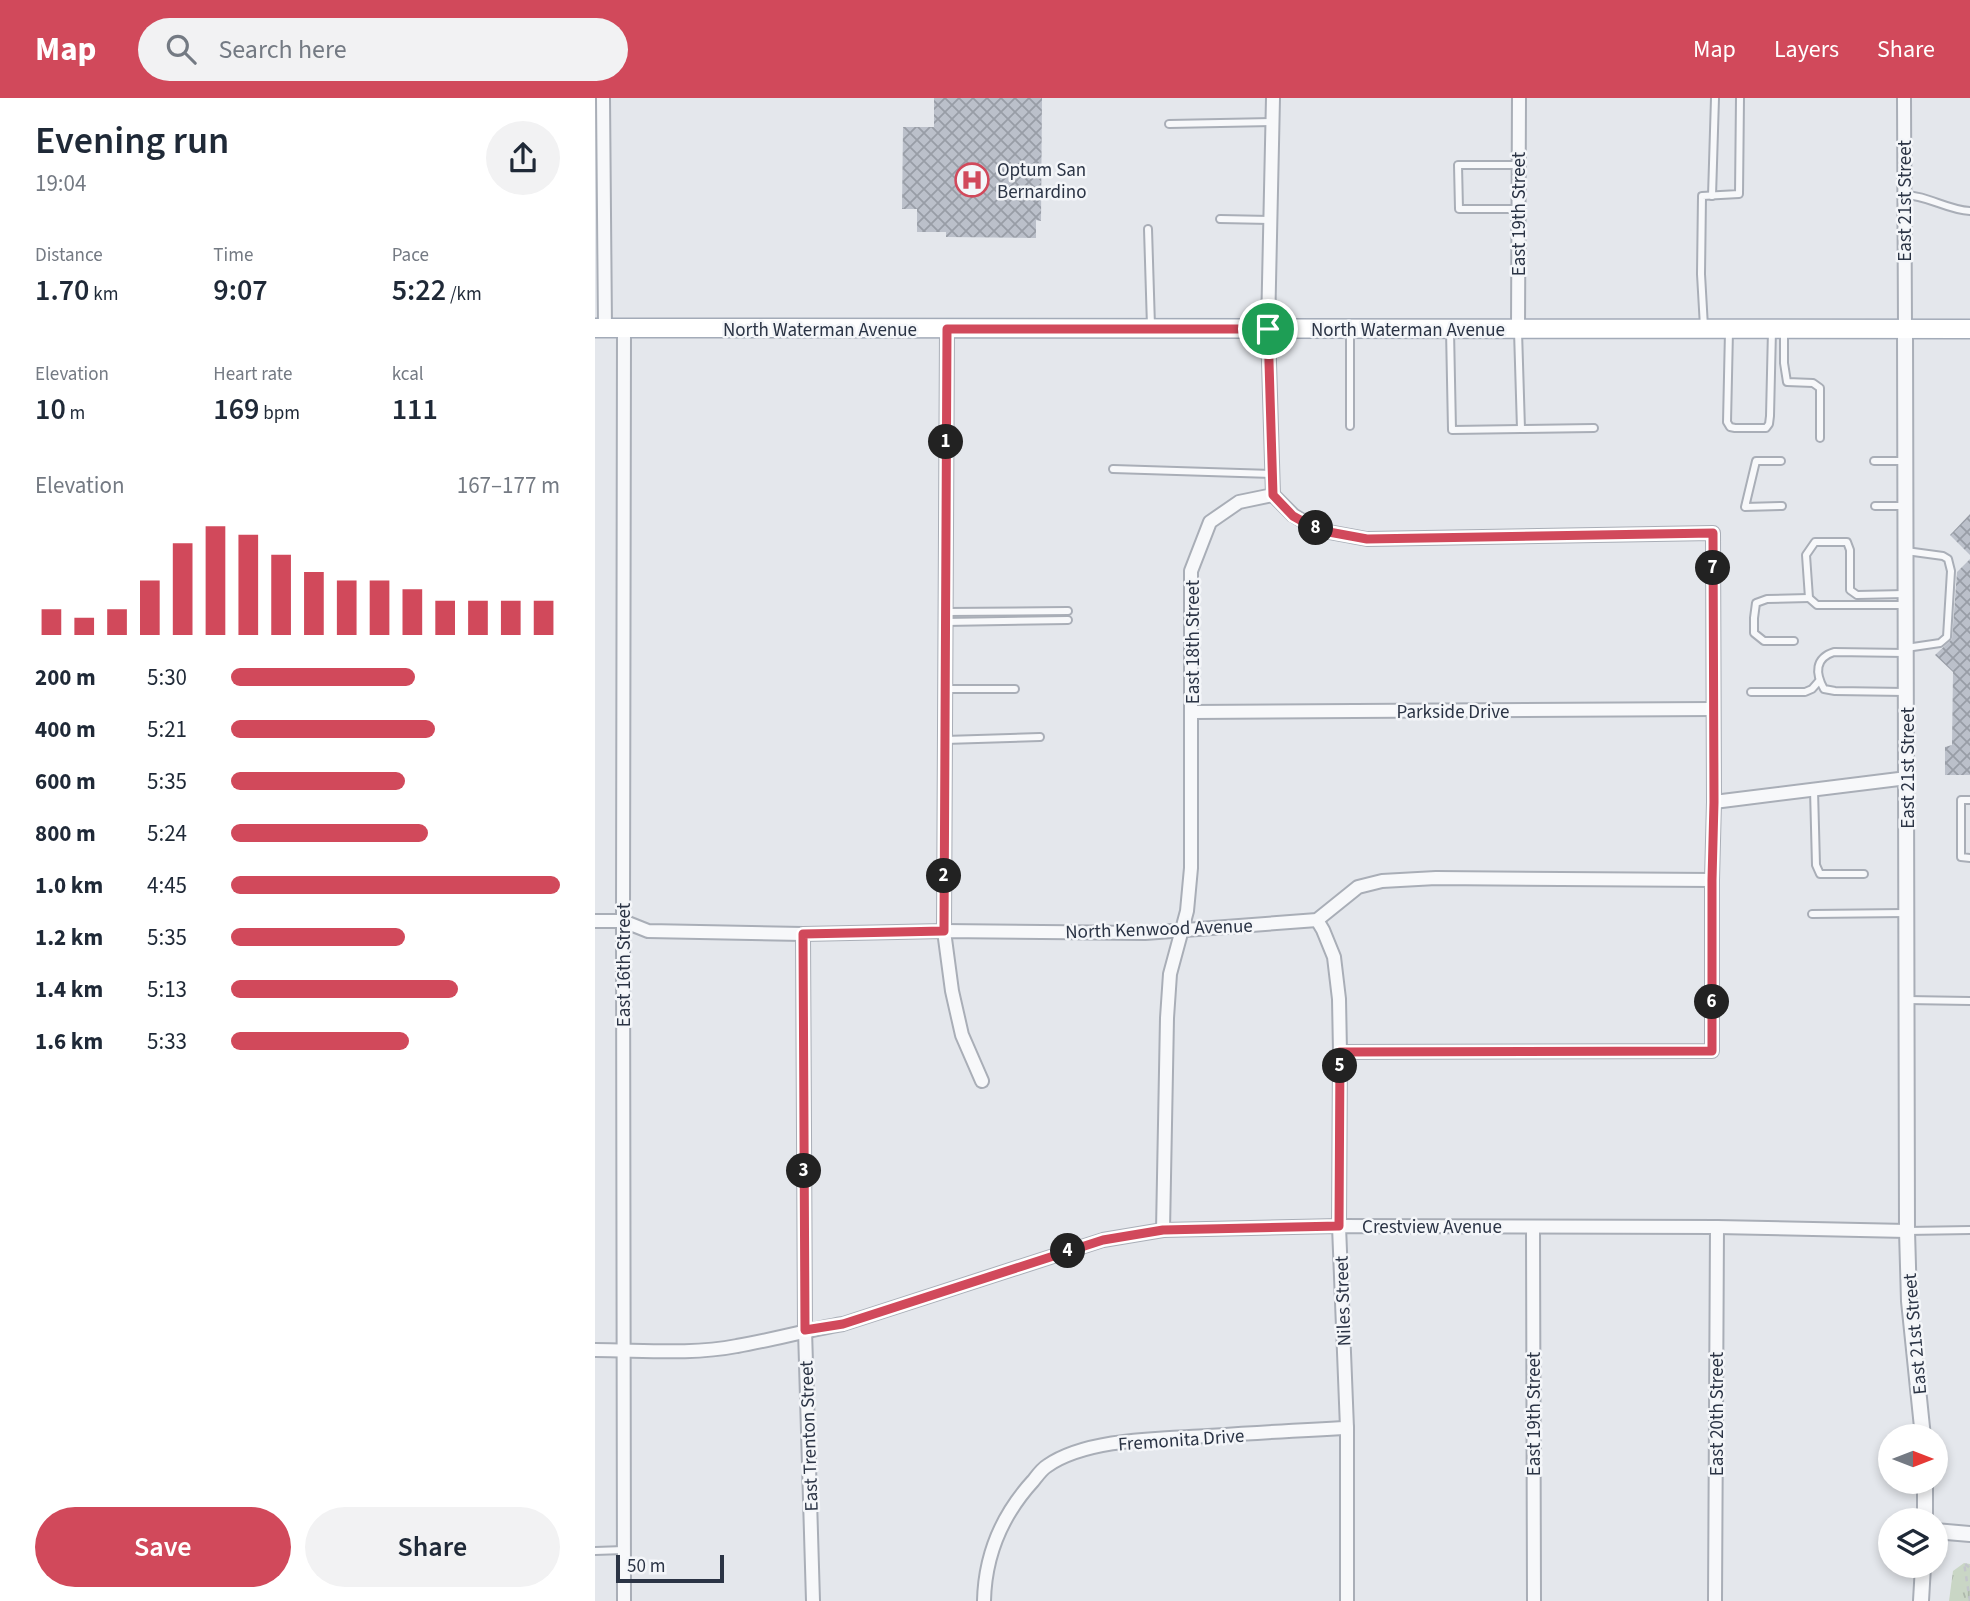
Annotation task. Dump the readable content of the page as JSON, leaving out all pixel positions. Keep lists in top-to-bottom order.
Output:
{
  "streets": {
    "main road": ["North Waterman Avenue"],
    "street": [
      "East 21st Street",
      "East 19th Street",
      "East 18th Street",
      "Parkside Drive",
      "North Kenwood Avenue",
      "East 16th Street",
      "Crestview Avenue",
      "Niles Street",
      "East 20th Street",
      "East Trenton Street",
      "Fremonita Drive"
    ]
  },
  "crossings": [
    ["East 21st Street", "North Waterman Avenue"],
    ["East 21st Street", "Crestview Avenue"],
    ["East 19th Street", "North Waterman Avenue"],
    ["East 19th Street", "Crestview Avenue"],
    ["North Waterman Avenue", "East 16th Street"],
    ["East 18th Street", "Parkside Drive"],
    ["East 18th Street", "North Kenwood Avenue"],
    ["East 18th Street", "Crestview Avenue"],
    ["North Kenwood Avenue", "East 16th Street"],
    ["North Kenwood Avenue", "Niles Street"],
    ["North Kenwood Avenue", "East Trenton Street"],
    ["East 16th Street", "Crestview Avenue"],
    ["Crestview Avenue", "Niles Street"],
    ["Crestview Avenue", "East 20th Street"],
    ["Crestview Avenue", "East Trenton Street"],
    ["Niles Street", "Fremonita Drive"]
  ],
  "places": {
    "hospital": ["Optum San Bernardino"]
  },
  "scale_bar": "50 m",
  "north": "right",
  "page": {
    "header": "Map",
    "search": "Search here",
    "nav": ["Map", "Layers", "Share"],
    "heading": ["Evening run", "19:04"],
    "stats": [
      ["Distance", "1.70 km"],
      ["Time", "9:07"],
      ["Pace", "5:22 /km"],
      ["Elevation", "10 m"],
      ["Heart rate", "169 bpm"],
      ["kcal", "111"]
    ],
    "pins": [
      "1",
      "8",
      "7",
      "2",
      "6",
      "5",
      "3",
      "4"
    ],
    "chart": ["Elevation", "167–177 m"],
    "list": [
      {
        "name": "200 m",
        "note": "5:30"
      },
      {
        "name": "400 m",
        "note": "5:21"
      },
      {
        "name": "600 m",
        "note": "5:35"
      },
      {
        "name": "800 m",
        "note": "5:24"
      },
      {
        "name": "1.0 km",
        "note": "4:45"
      },
      {
        "name": "1.2 km",
        "note": "5:35"
      },
      {
        "name": "1.4 km",
        "note": "5:13"
      },
      {
        "name": "1.6 km",
        "note": "5:33"
      }
    ],
    "buttons": ["Save", "Share"],
    "scale": "50 m"
  }
}
